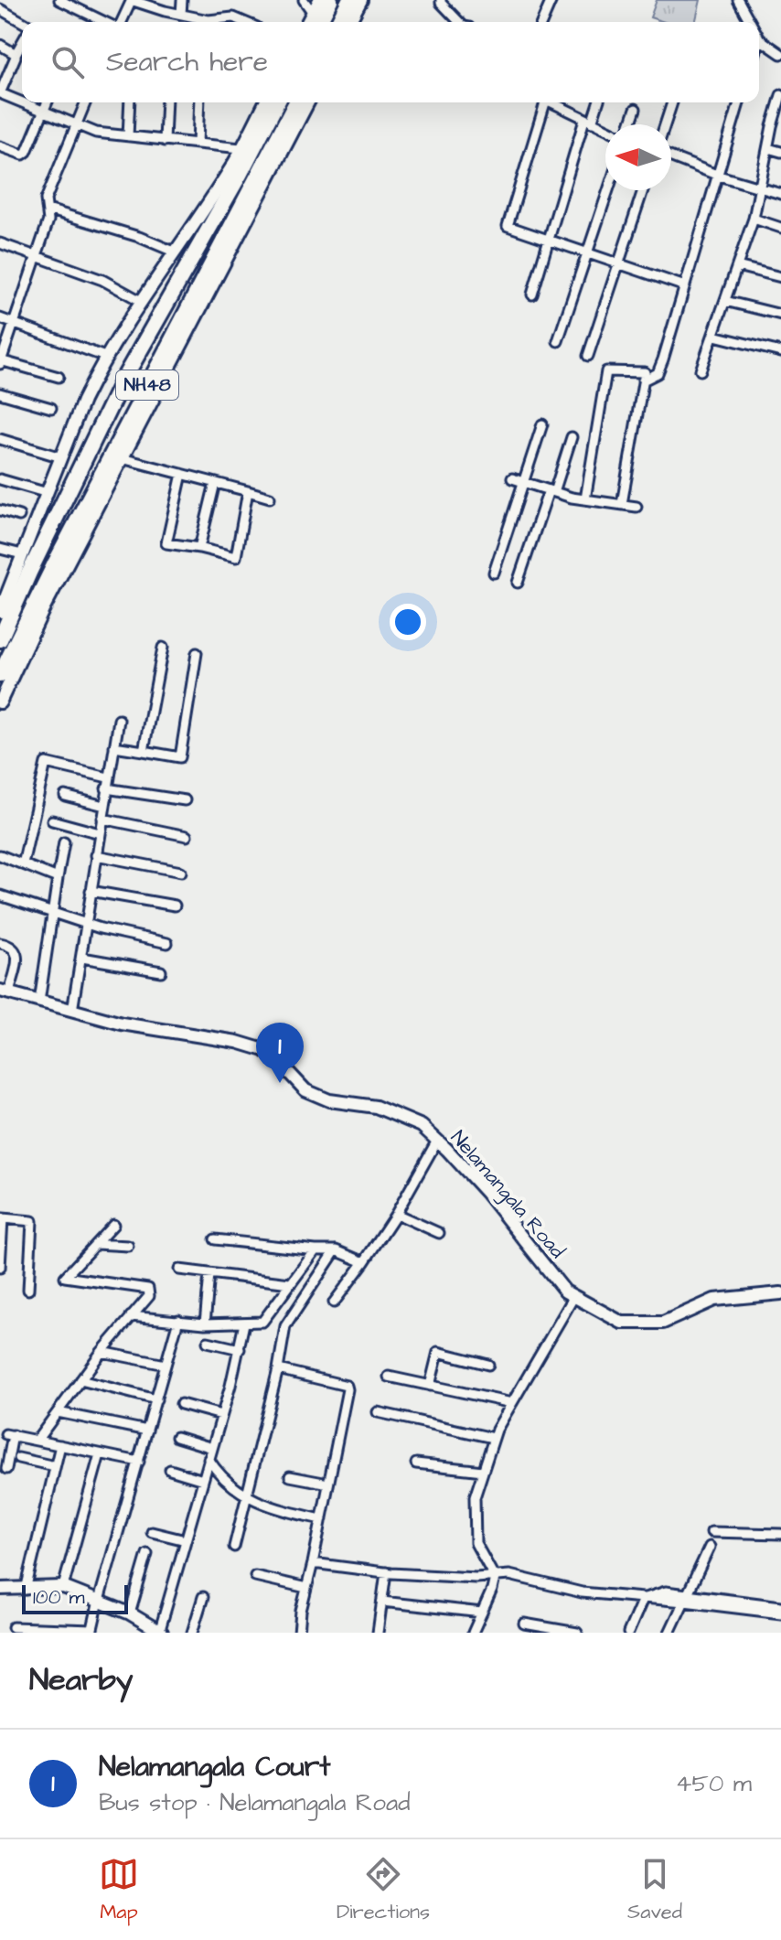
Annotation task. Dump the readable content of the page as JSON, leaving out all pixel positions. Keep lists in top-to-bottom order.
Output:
{
  "streets": {
    "highway": ["NH48"],
    "street": ["Nelamangala Road"]
  },
  "scale_bar": "100 m",
  "north": "left",
  "page": {
    "search": "Search here",
    "pins": "1",
    "scale": "100 m",
    "heading": "Nearby",
    "list": [
      {
        "mark": "1",
        "name": "Nelamangala Court",
        "note": "Bus stop · Nelamangala Road",
        "value": "450 m"
      }
    ],
    "nav": ["Map", "Directions", "Saved"]
  }
}
